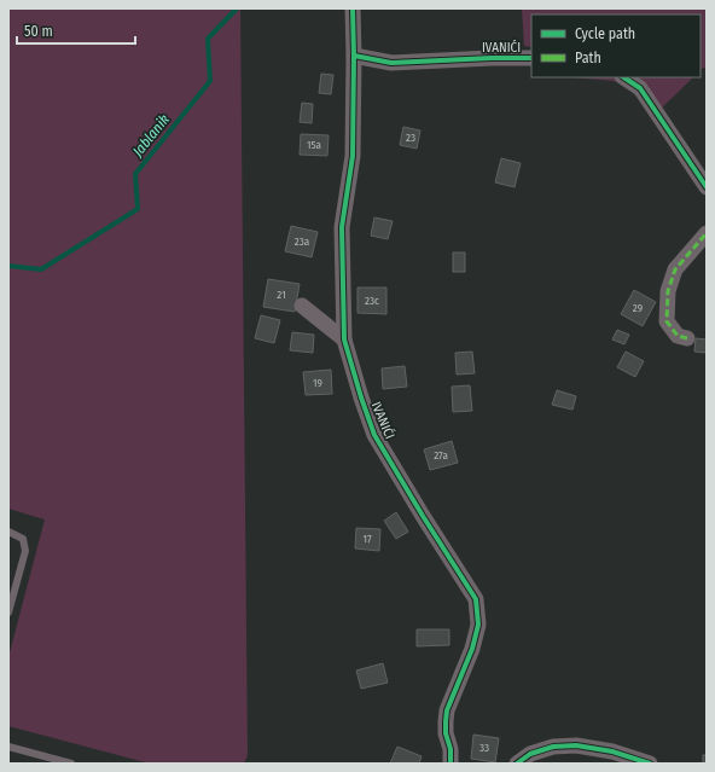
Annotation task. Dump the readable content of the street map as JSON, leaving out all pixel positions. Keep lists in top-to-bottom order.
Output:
{
  "streets": {
    "street": ["IVANIĆI"]
  },
  "water": ["Jablanik"],
  "house_numbers": [
    "23",
    "15a",
    "23a",
    "21",
    "23c",
    "29",
    "19",
    "27a",
    "17",
    "33"
  ],
  "legend": ["Cycle path", "Path"],
  "scale_bar": "50 m"
}
